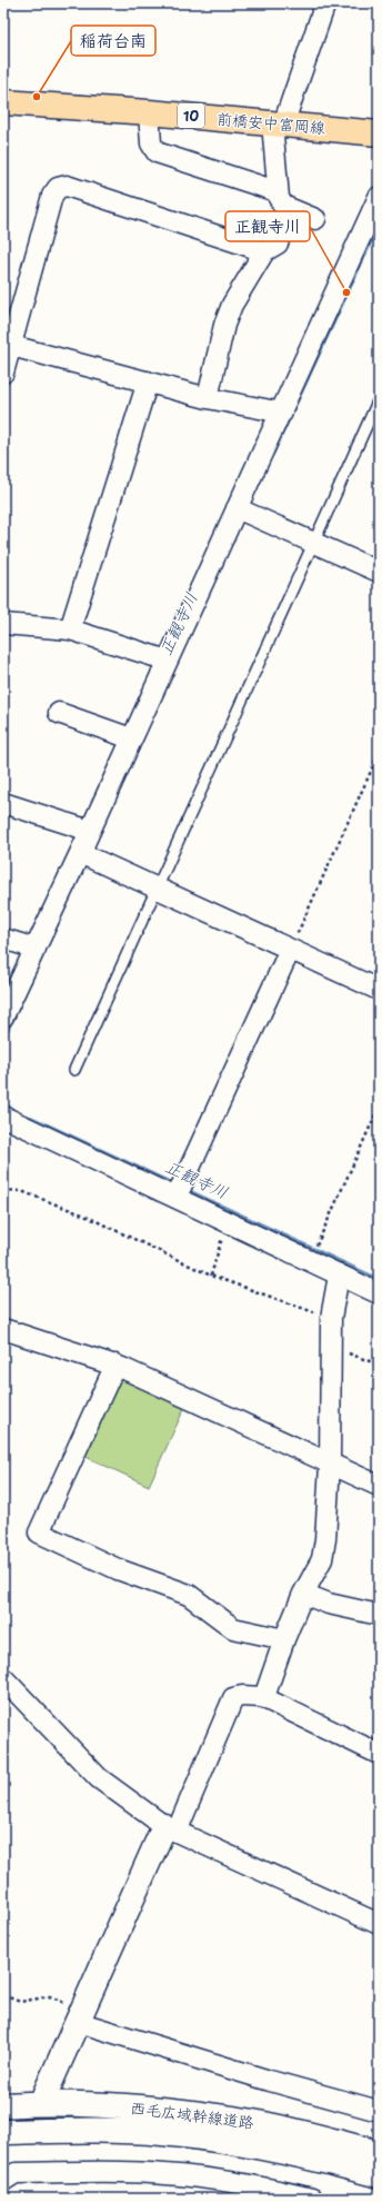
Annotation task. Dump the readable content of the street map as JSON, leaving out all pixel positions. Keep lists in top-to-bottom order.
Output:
{
  "streets": {
    "main road": ["10", "前橋安中富岡線", "西毛広域幹線道路"]
  },
  "water": ["正観寺川"],
  "places": ["稲荷台南", "正観寺川"]
}
